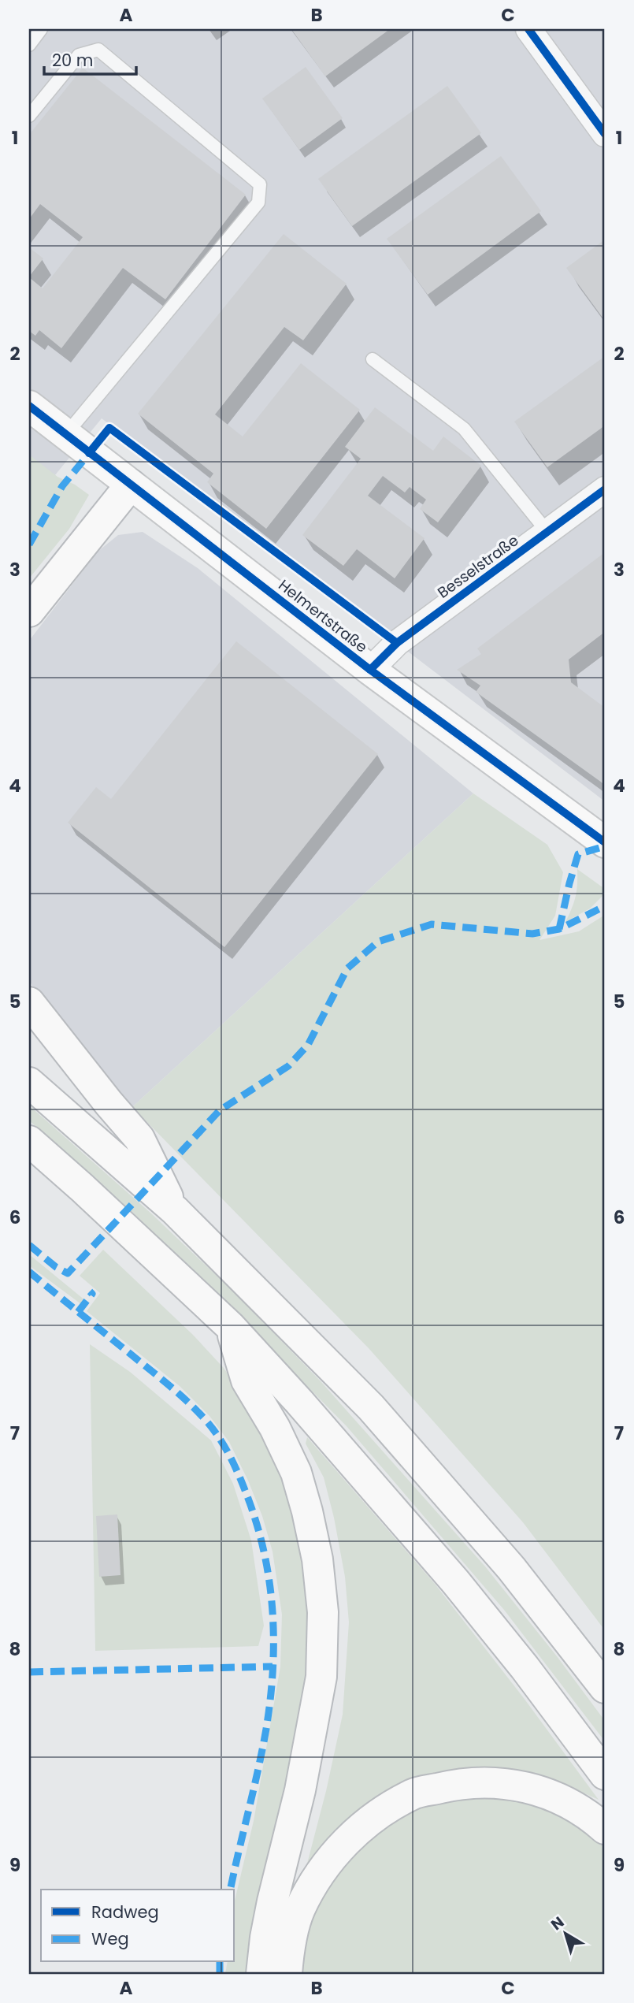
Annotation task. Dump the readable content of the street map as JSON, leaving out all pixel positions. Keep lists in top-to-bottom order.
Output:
{
  "streets": {
    "main road": ["Helmertstraße"],
    "street": ["Besselstraße"]
  },
  "crossings": [
    ["Besselstraße", "Helmertstraße"]
  ],
  "legend": ["Radweg", "Weg"],
  "scale_bar": "20 m",
  "north": "top left",
  "grid": {
    "columns": ["A", "B", "C"],
    "rows": [
      "1",
      "2",
      "3",
      "4",
      "5",
      "6",
      "7",
      "8",
      "9"
    ]
  }
}
